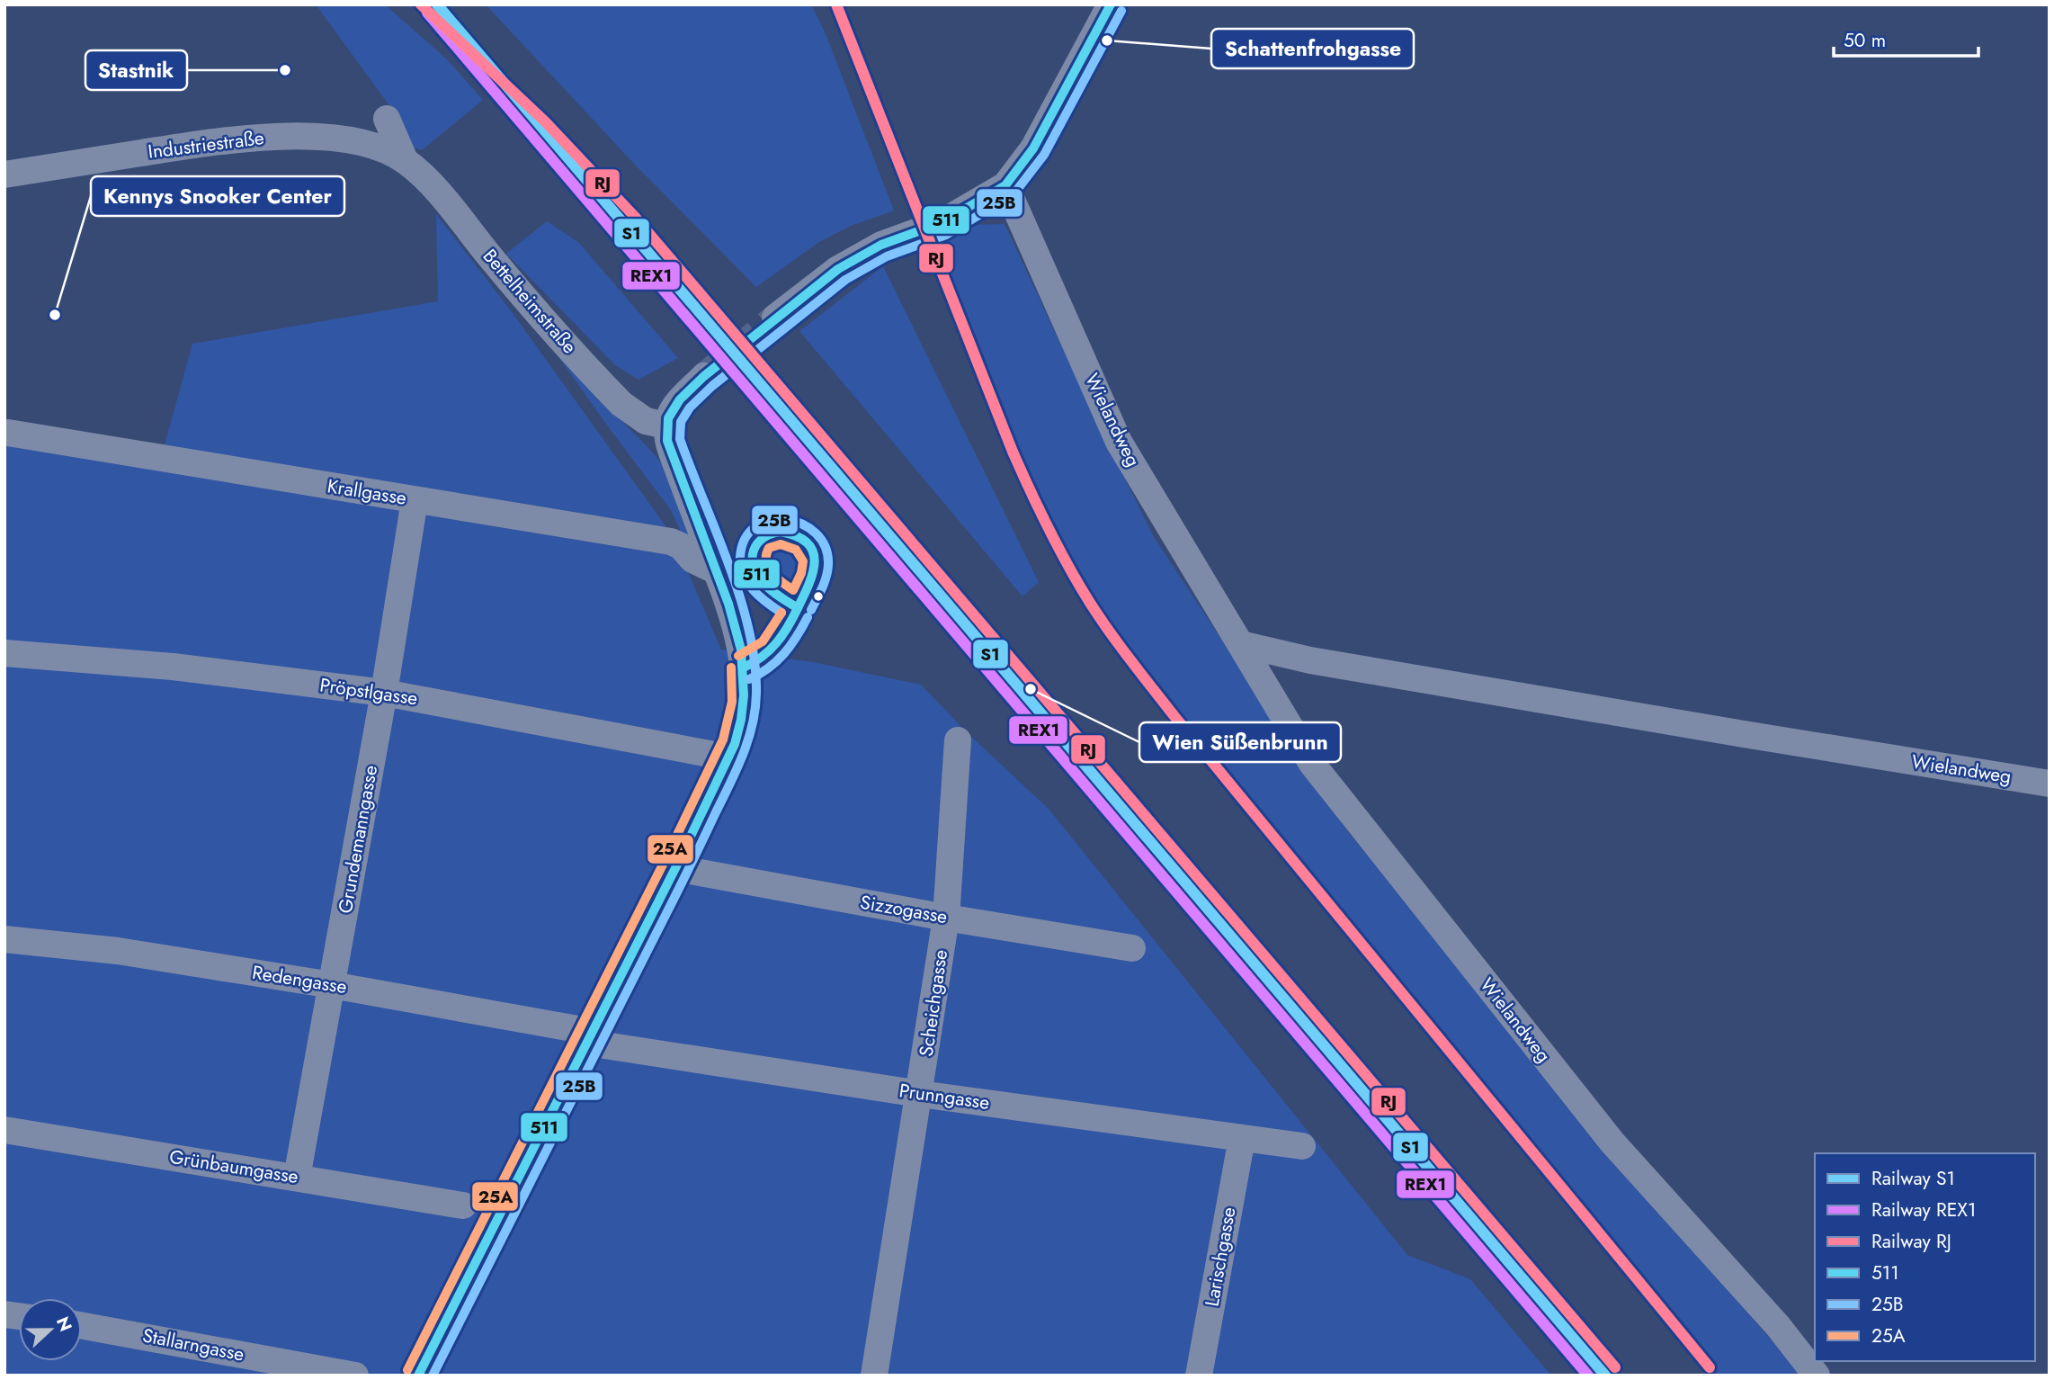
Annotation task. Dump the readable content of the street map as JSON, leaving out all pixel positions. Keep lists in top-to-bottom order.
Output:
{
  "streets": {
    "street": [
      "Industriestraße",
      "Bettelheimstraße",
      "Wielandweg",
      "Krallgasse",
      "Pröpstlgasse",
      "Grundemanngasse",
      "Sizzogasse",
      "Redengasse",
      "Scheichgasse",
      "Prunngasse",
      "Grünbaumgasse",
      "Larischgasse",
      "Stallarngasse"
    ]
  },
  "crossings": [
    ["Industriestraße", "Bettelheimstraße"],
    ["Krallgasse", "Grundemanngasse"],
    ["Pröpstlgasse", "Grundemanngasse"],
    ["Grundemanngasse", "Redengasse"],
    ["Grundemanngasse", "Grünbaumgasse"],
    ["Sizzogasse", "Scheichgasse"],
    ["Redengasse", "Prunngasse"],
    ["Scheichgasse", "Prunngasse"],
    ["Prunngasse", "Larischgasse"]
  ],
  "places": [
    "Schattenfrohgasse",
    "Stastnik",
    "Kennys Snooker Center",
    "Wien Süßenbrunn"
  ],
  "lines": [
    "rail line S1",
    "rail line RJ",
    "transit line 511",
    "transit line 25B",
    "rail line REX1",
    "transit line 25A"
  ],
  "legend": [
    "Railway S1",
    "Railway REX1",
    "Railway RJ",
    "511",
    "25B",
    "25A"
  ],
  "scale_bar": "50 m",
  "north": "right"
}
